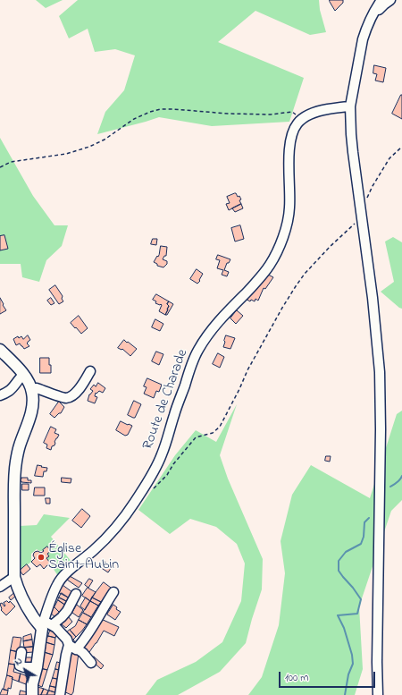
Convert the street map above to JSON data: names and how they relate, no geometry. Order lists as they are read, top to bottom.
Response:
{
  "streets": {
    "street": ["Route de Charade"]
  },
  "places": ["Église Saint-Aubin"],
  "scale_bar": "100 m",
  "north": "top left"
}
